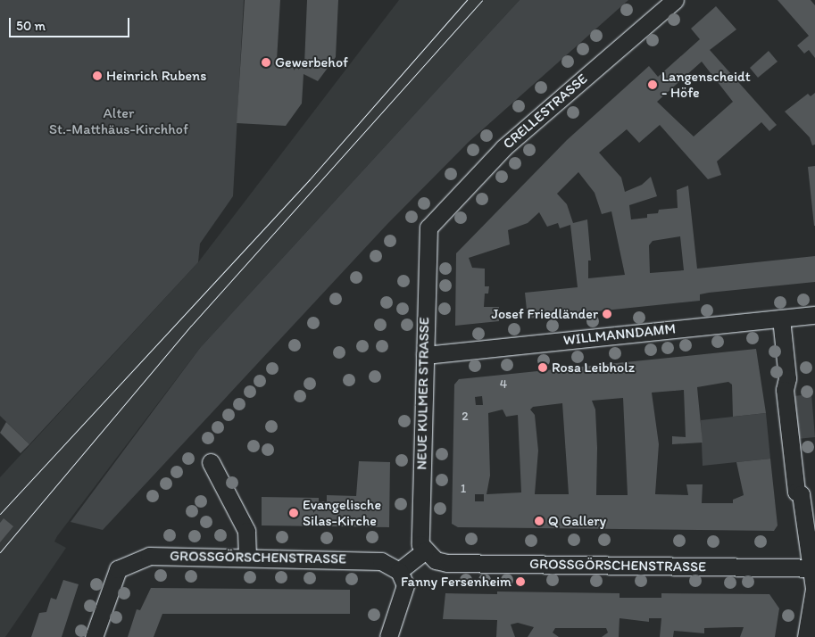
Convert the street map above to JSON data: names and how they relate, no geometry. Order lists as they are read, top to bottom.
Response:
{
  "streets": {
    "street": [
      "CRELLESTRASSE",
      "WILLMANNDAMM",
      "NEUE KULMER STRASSE",
      "GROSSGÖRSCHENSTRASSE"
    ]
  },
  "crossings": [
    ["CRELLESTRASSE", "NEUE KULMER STRASSE"],
    ["WILLMANNDAMM", "NEUE KULMER STRASSE"],
    ["NEUE KULMER STRASSE", "GROSSGÖRSCHENSTRASSE"]
  ],
  "parks": ["Alter St.-Matthäus-Kirchhof"],
  "places": [
    "Gewerbehof",
    "Heinrich Rubens",
    "Langenscheidt - Höfe",
    "Josef Friedländer",
    "Rosa Leibholz",
    "Evangelische Silas-Kirche",
    "Q Gallery",
    "Fanny Fersenheim"
  ],
  "house_numbers": ["4", "2", "1"],
  "scale_bar": "50 m"
}
